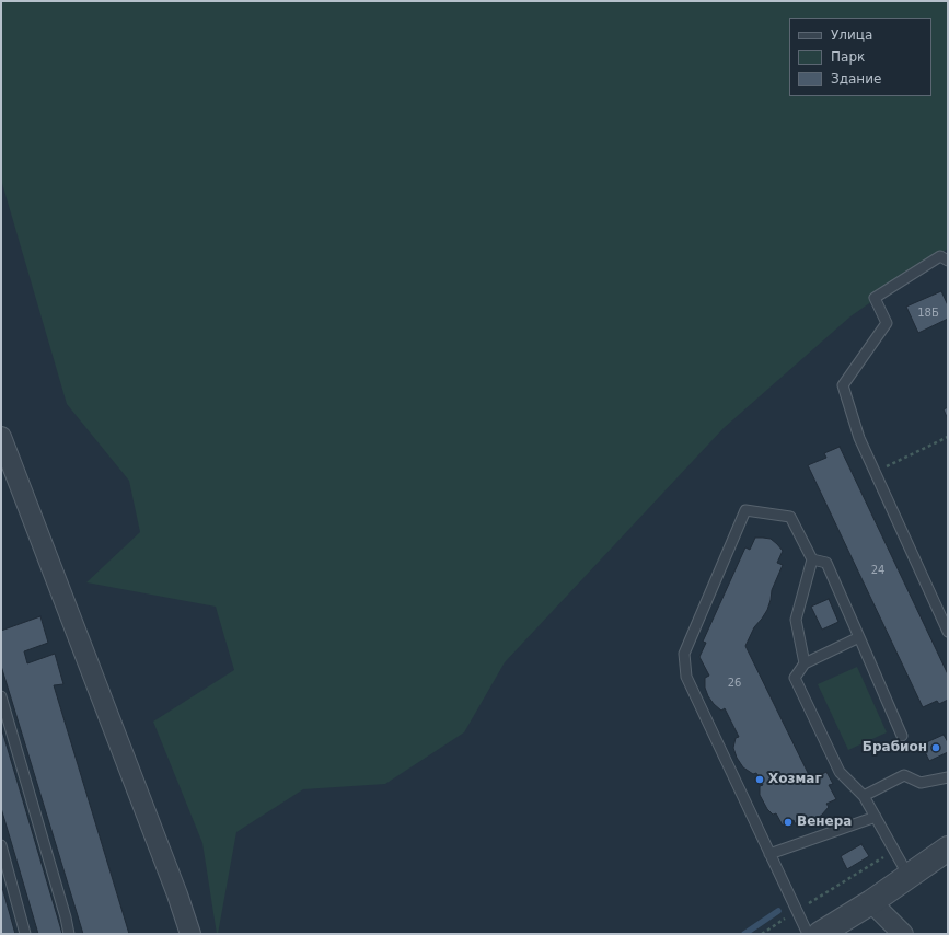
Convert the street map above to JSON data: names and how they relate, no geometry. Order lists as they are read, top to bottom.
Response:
{
  "places": ["Брабион", "Хозмаг", "Венера"],
  "house_numbers": ["18Б", "24", "26"],
  "legend": ["Улица", "Парк", "Здание"]
}
